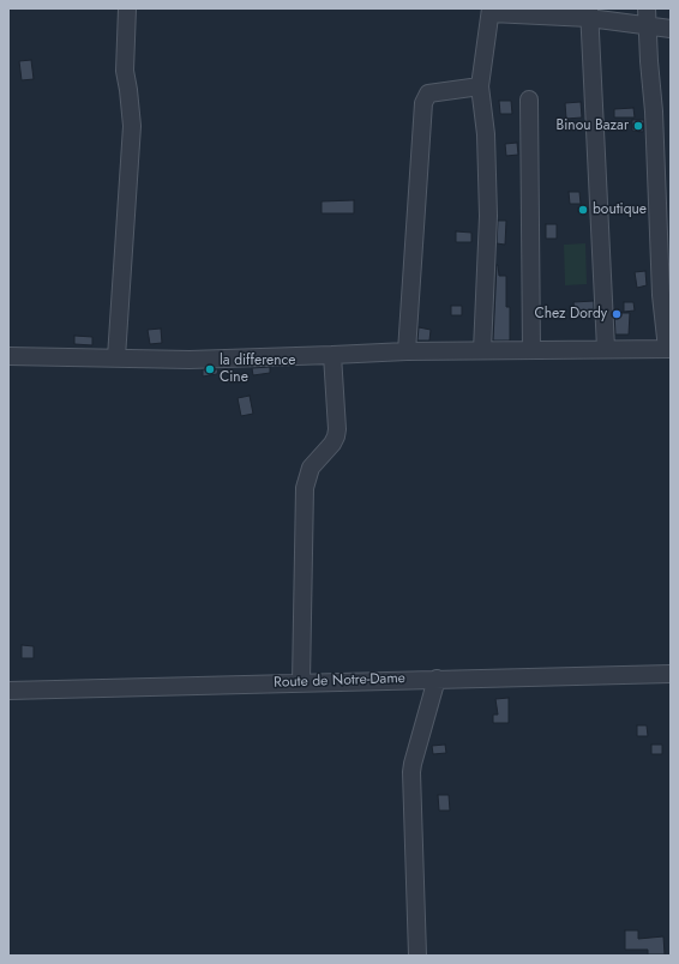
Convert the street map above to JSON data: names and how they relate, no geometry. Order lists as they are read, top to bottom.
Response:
{
  "streets": {
    "street": ["Route de Notre-Dame"]
  },
  "places": [
    "Binou Bazar",
    "boutique",
    "Chez Dordy",
    "la difference Cine"
  ]
}
